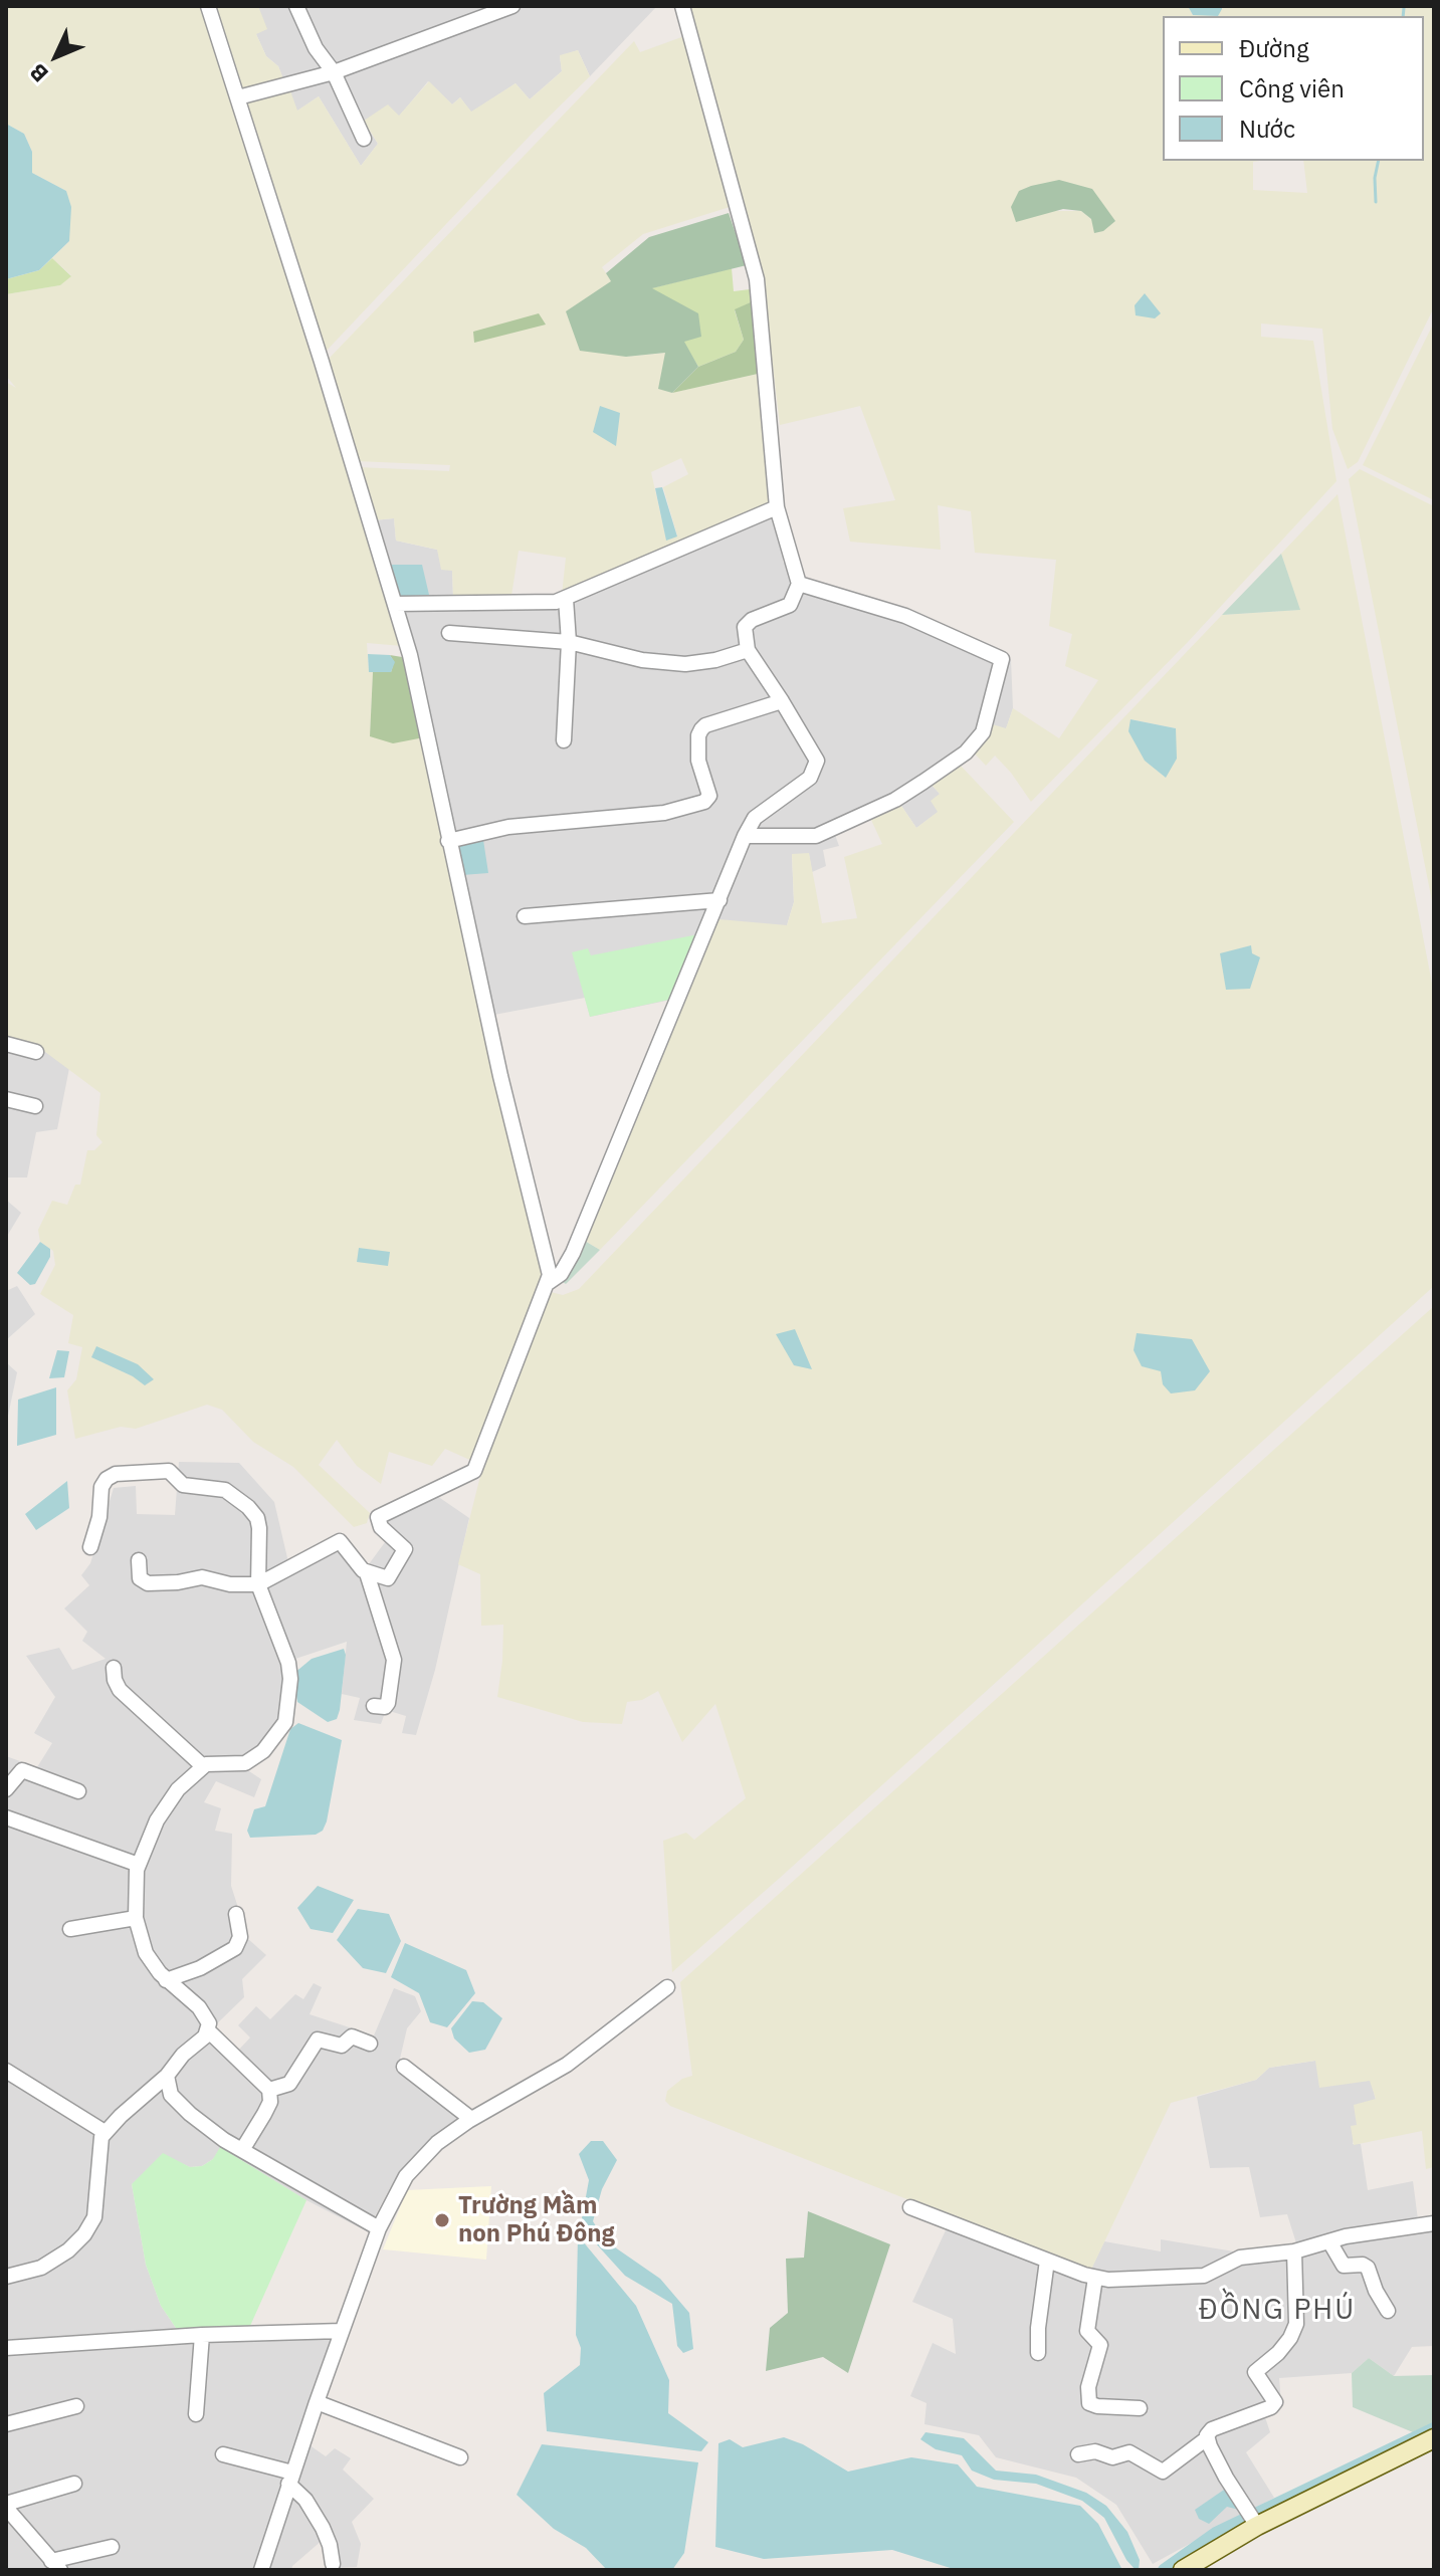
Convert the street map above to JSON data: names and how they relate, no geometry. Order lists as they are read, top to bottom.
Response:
{
  "districts": ["ĐỒNG PHÚ"],
  "places": ["Trường Mầm non Phú Đông"],
  "legend": ["Đường", "Công viên", "Nước"],
  "north": "bottom left"
}
